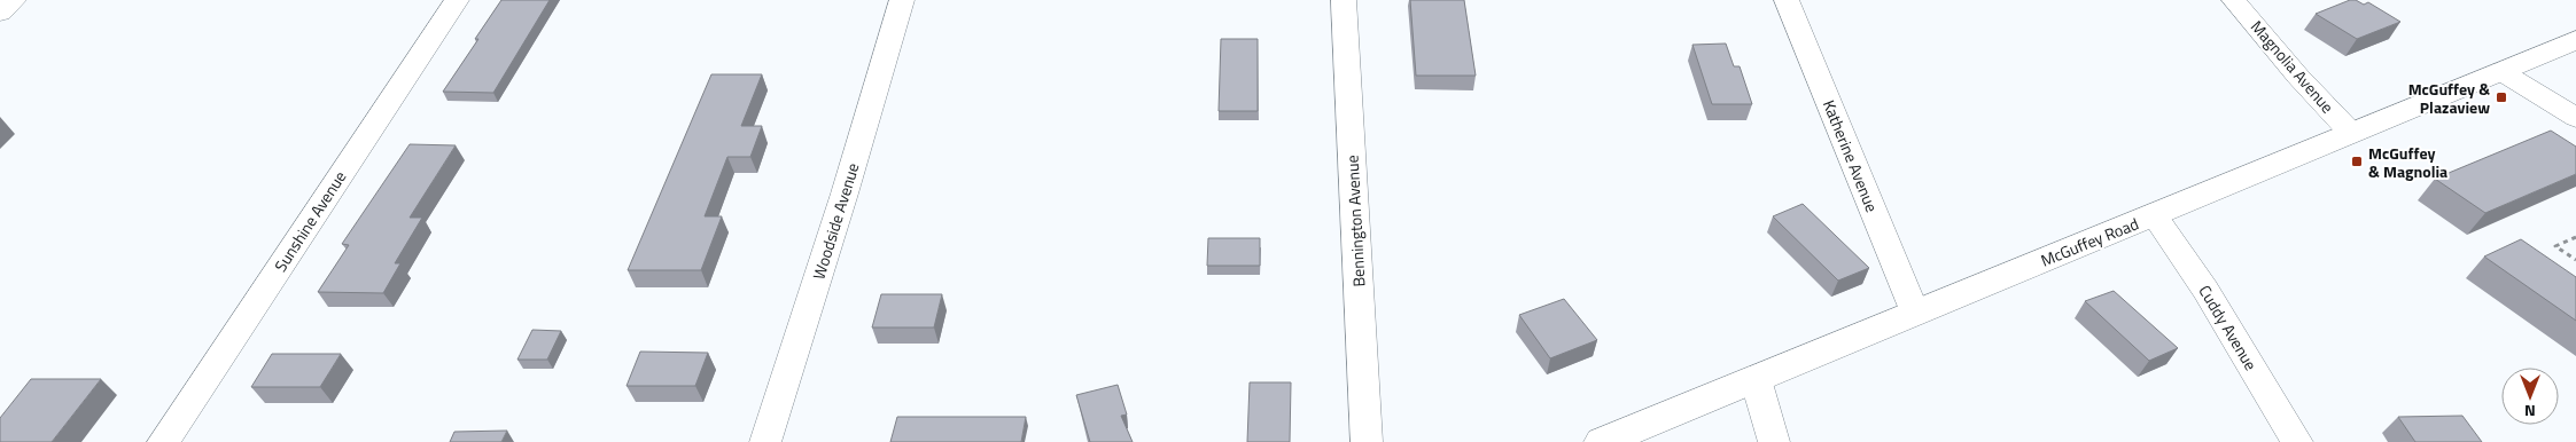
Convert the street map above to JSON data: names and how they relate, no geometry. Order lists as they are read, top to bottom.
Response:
{
  "streets": {
    "street": [
      "Magnolia Avenue",
      "Katherine Avenue",
      "Sunshine Avenue",
      "Woodside Avenue",
      "Bennington Avenue",
      "McGuffey Road",
      "Cuddy Avenue"
    ]
  },
  "crossings": [
    ["Magnolia Avenue", "McGuffey Road"],
    ["Katherine Avenue", "McGuffey Road"],
    ["McGuffey Road", "Cuddy Avenue"]
  ],
  "places": {
    "transit": ["McGuffey & Plazaview", "McGuffey & Magnolia"]
  },
  "north": "bottom"
}
